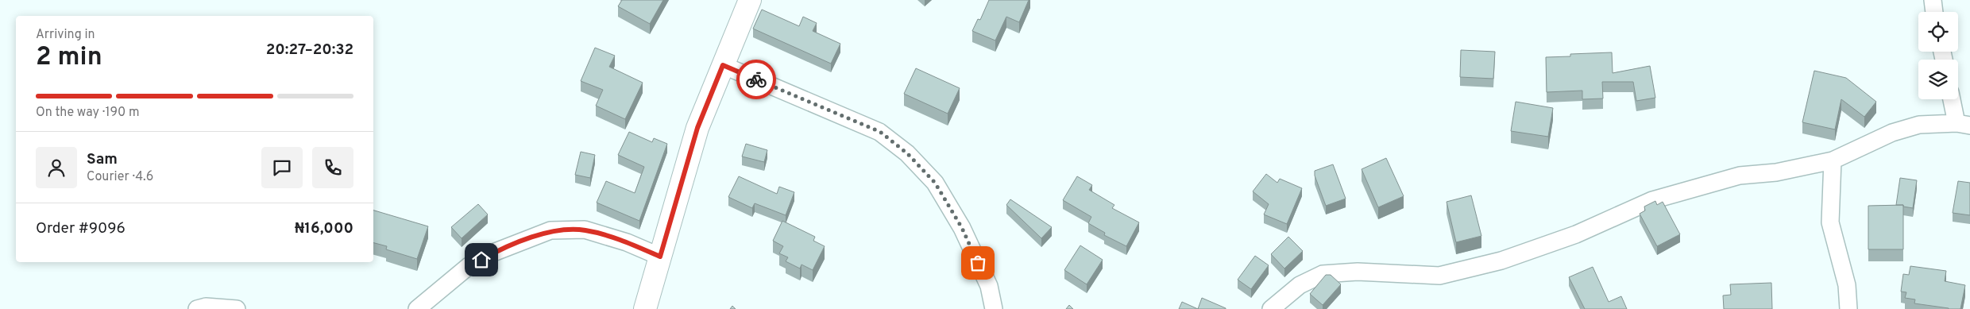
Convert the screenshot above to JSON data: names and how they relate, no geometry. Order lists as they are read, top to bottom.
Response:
{
  "page": {
    "heading": ["2 min", "Arriving in", "20:27–20:32"],
    "panel": [
      "Sam",
      "Courier · 4.6",
      "Order #9096",
      "₦16,000"
    ],
    "bar": "On the way · 190 m"
  }
}
